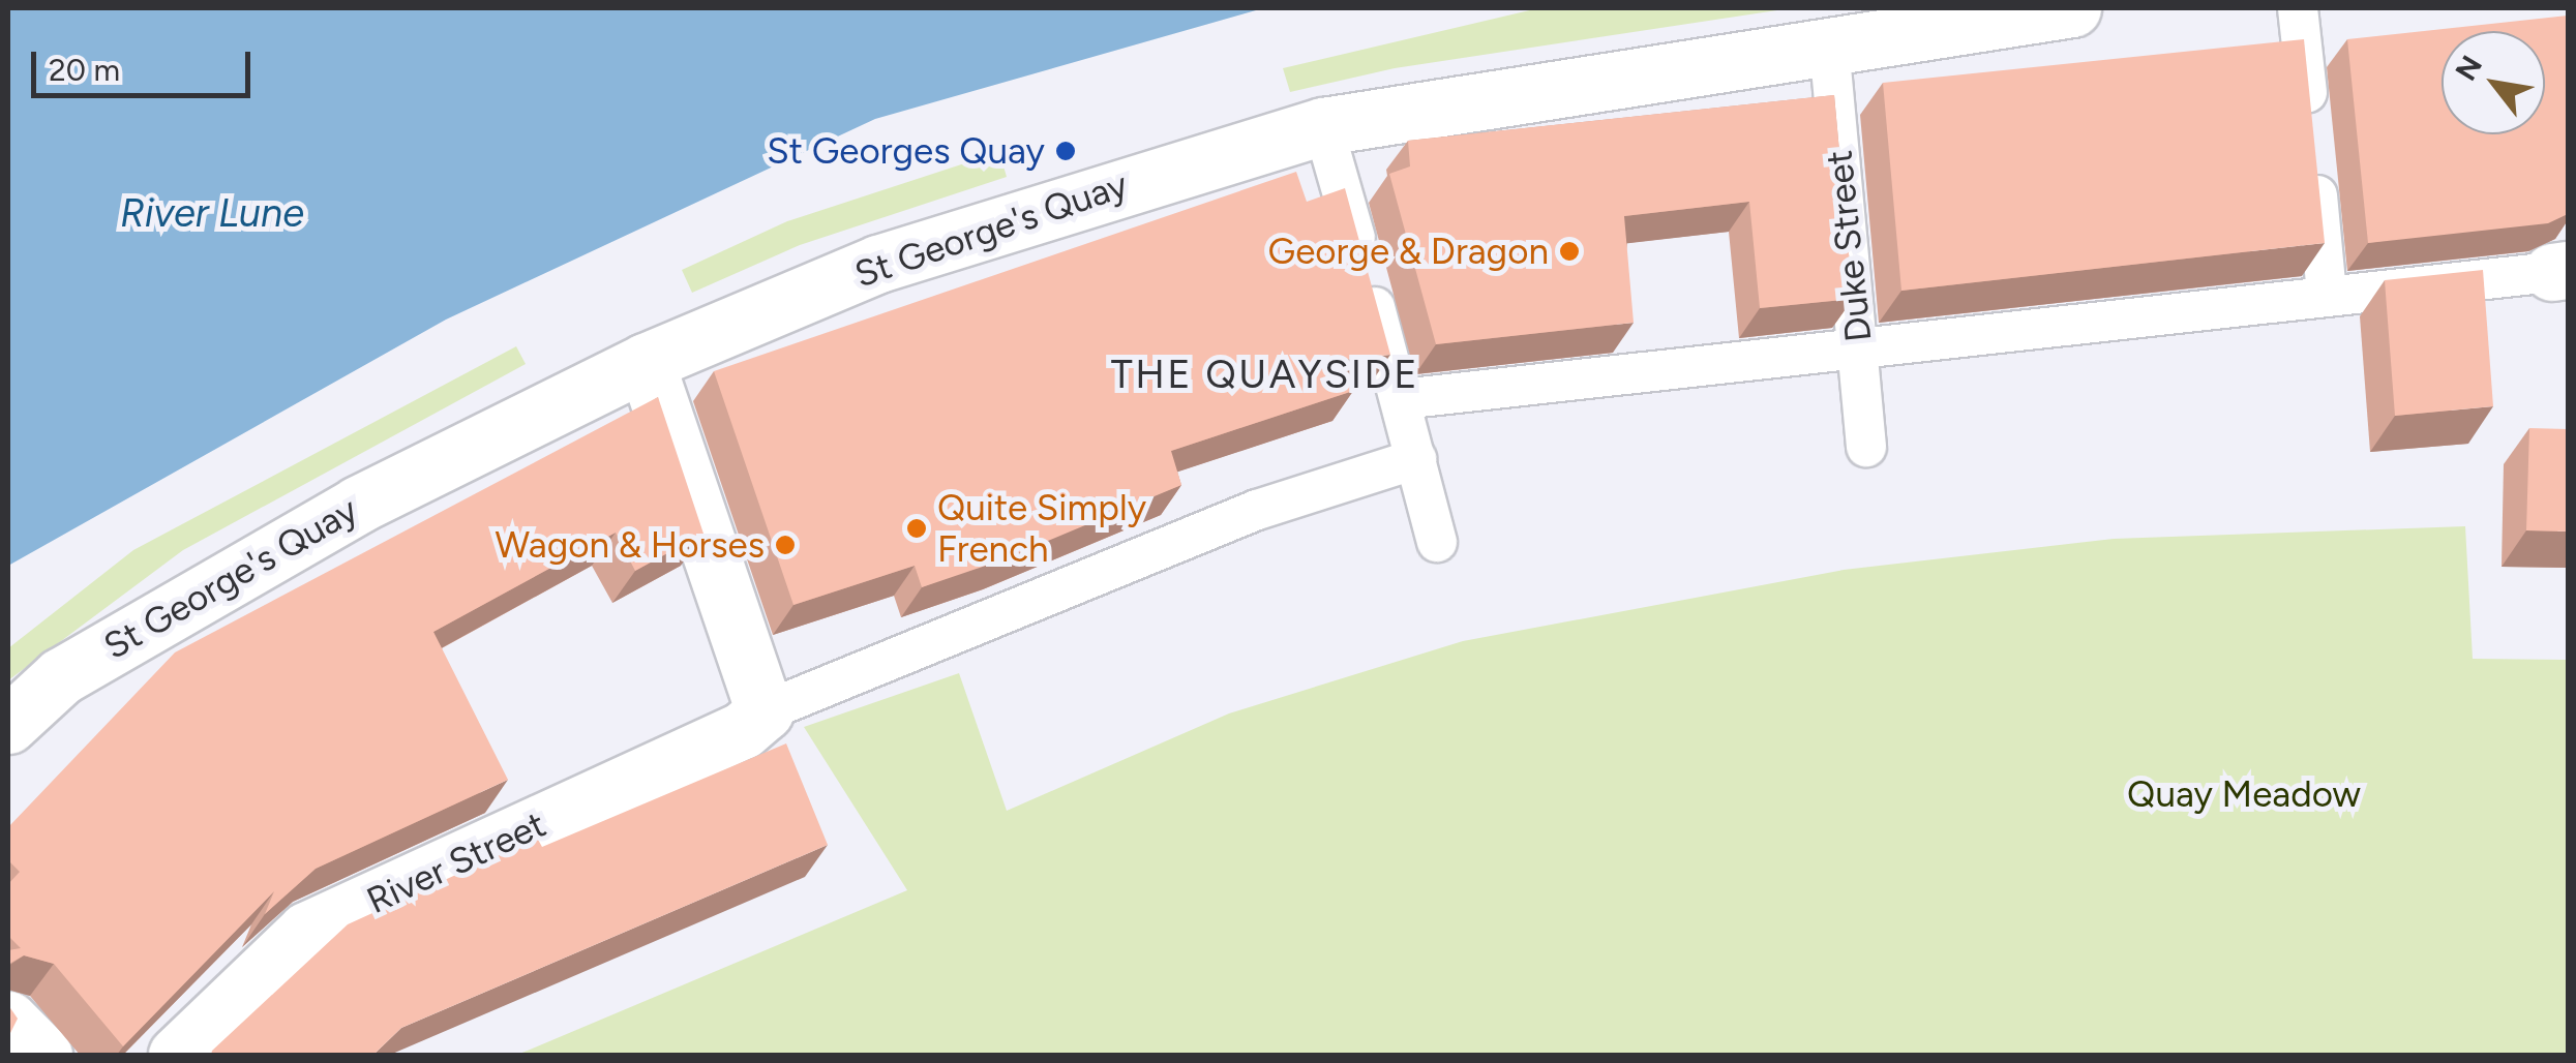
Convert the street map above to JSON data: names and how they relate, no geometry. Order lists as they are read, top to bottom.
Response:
{
  "streets": {
    "street": ["St George's Quay", "River Street"],
    "lane": ["Duke Street"]
  },
  "crossings": [
    ["St George's Quay", "Duke Street"]
  ],
  "districts": ["THE QUAYSIDE"],
  "water": ["River Lune"],
  "parks": ["Quay Meadow"],
  "places": [
    "St Georges Quay",
    "George & Dragon",
    "Quite Simply French",
    "Wagon & Horses"
  ],
  "scale_bar": "20 m",
  "north": "top left"
}
